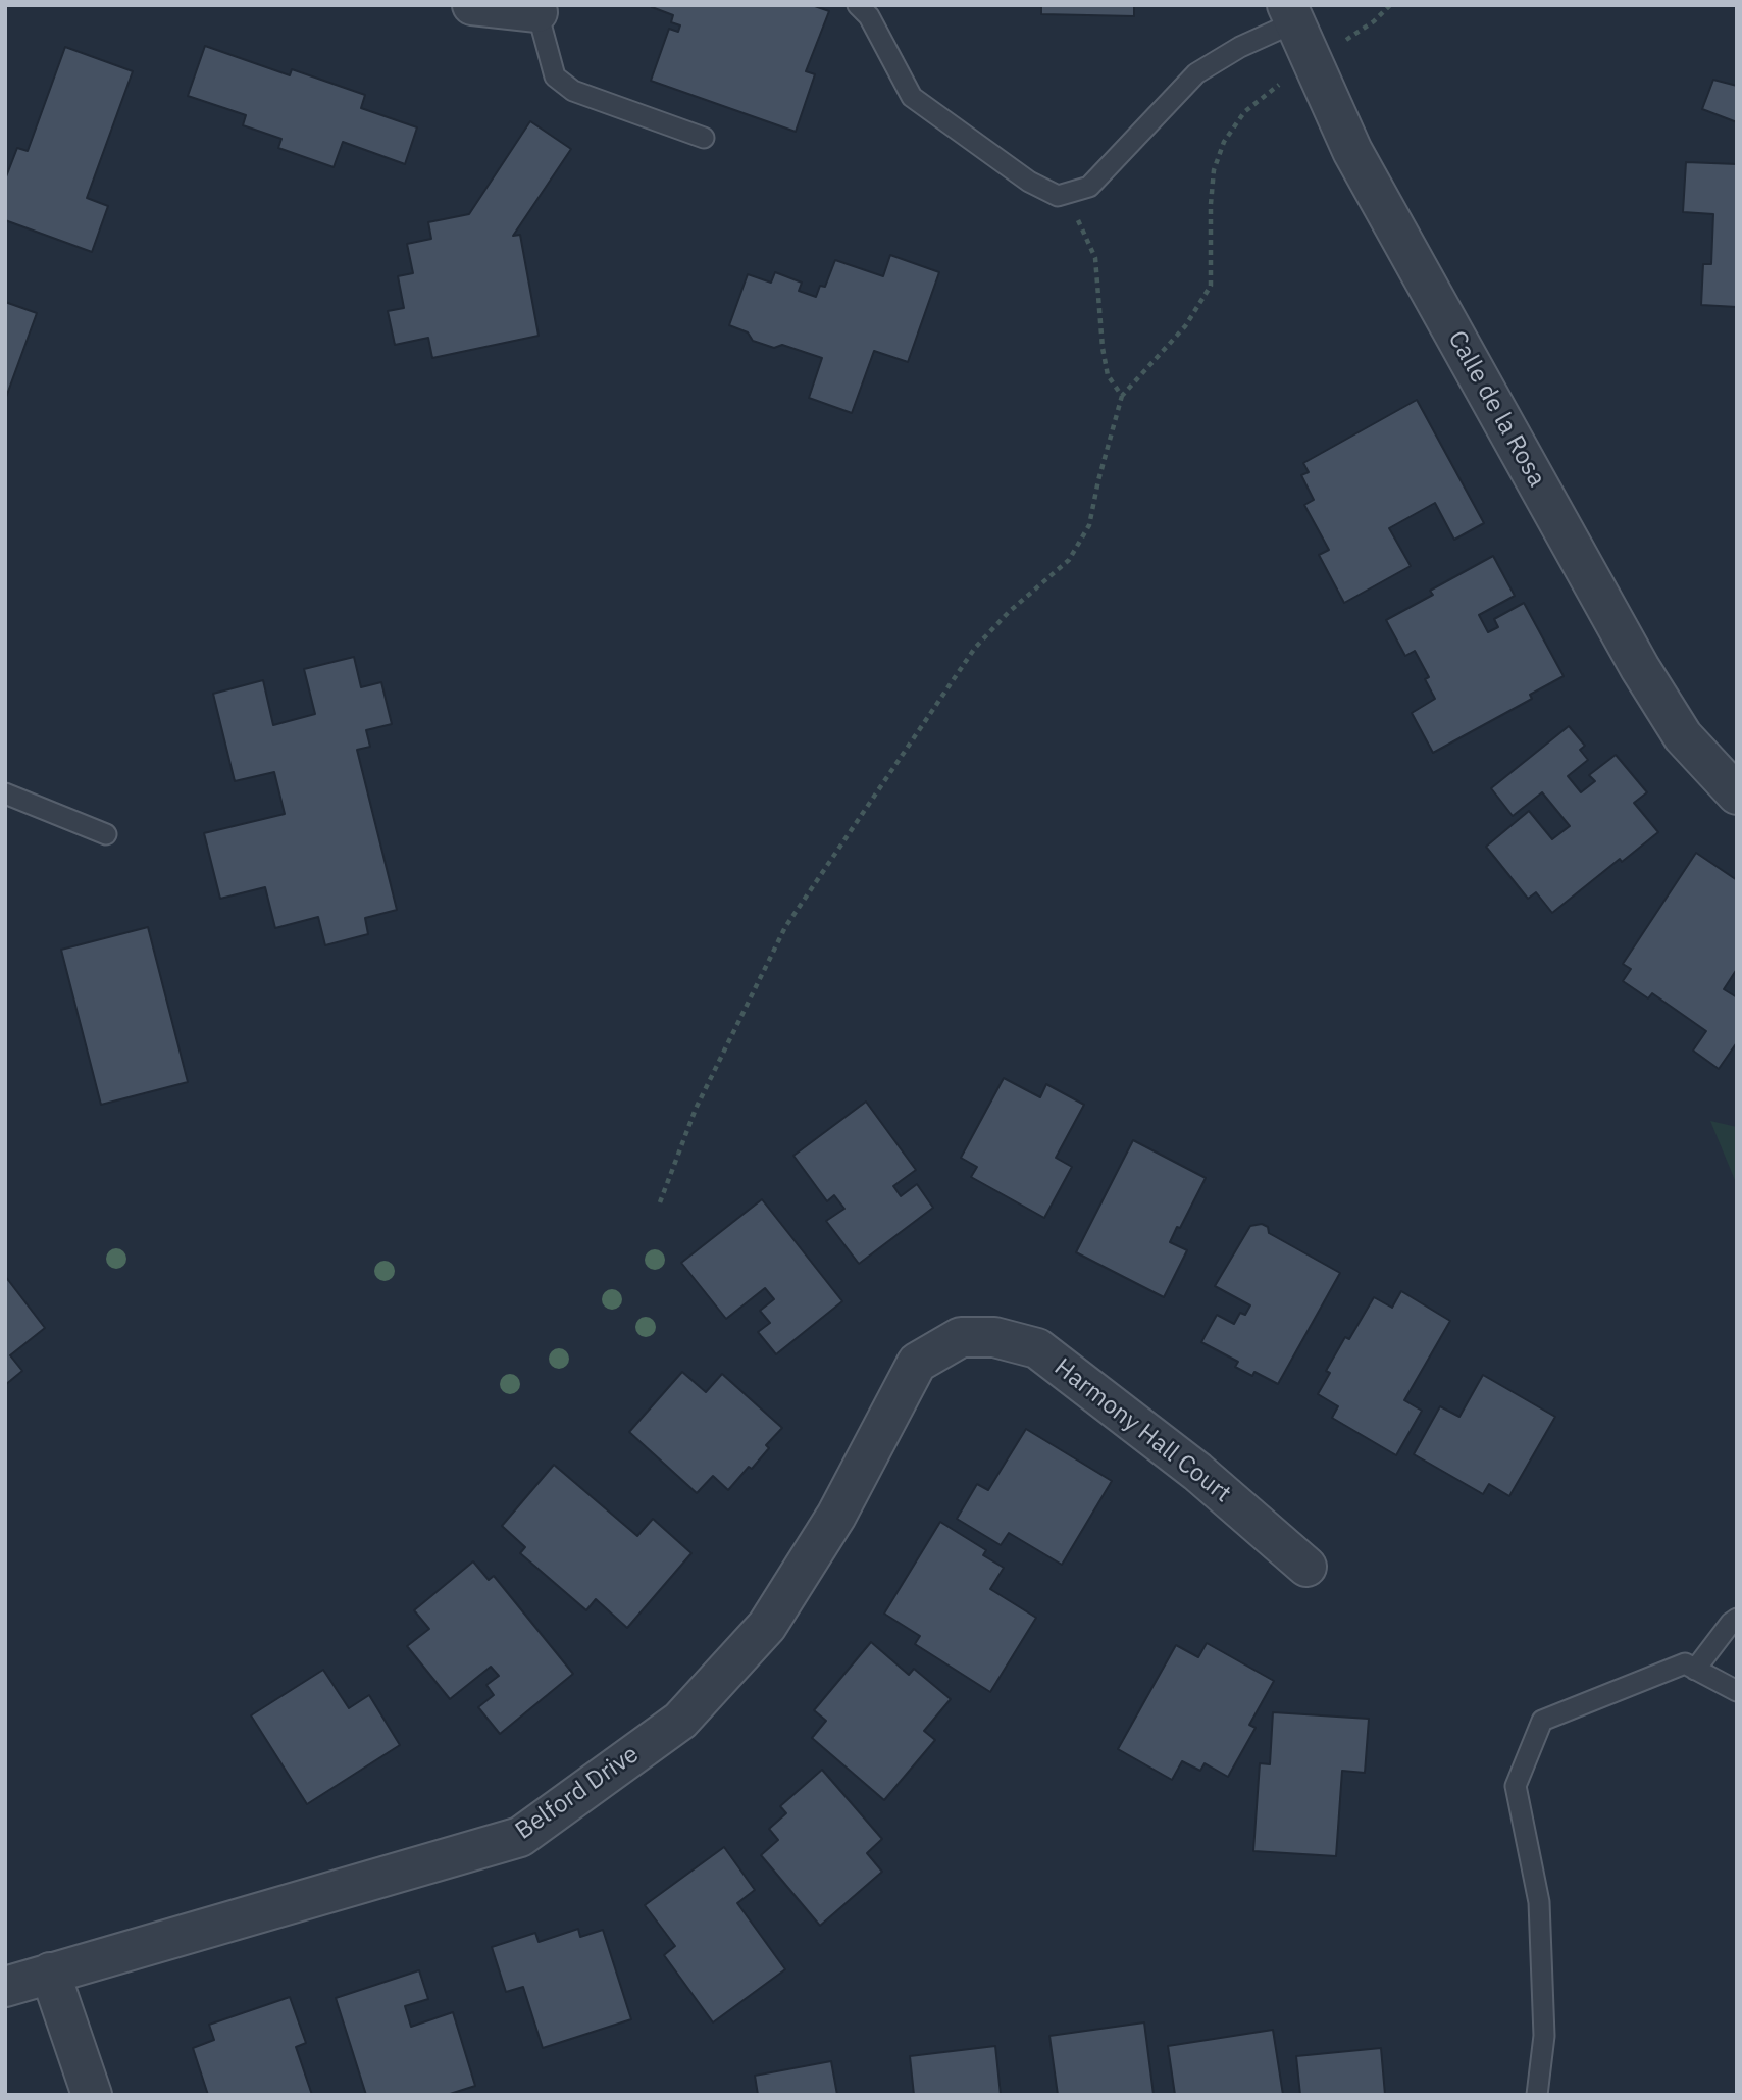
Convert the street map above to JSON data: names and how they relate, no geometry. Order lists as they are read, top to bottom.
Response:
{
  "streets": {
    "street": ["Calle de la Rosa", "Harmony Hall Court", "Belford Drive"]
  },
  "crossings": [
    ["Harmony Hall Court", "Belford Drive"]
  ]
}
